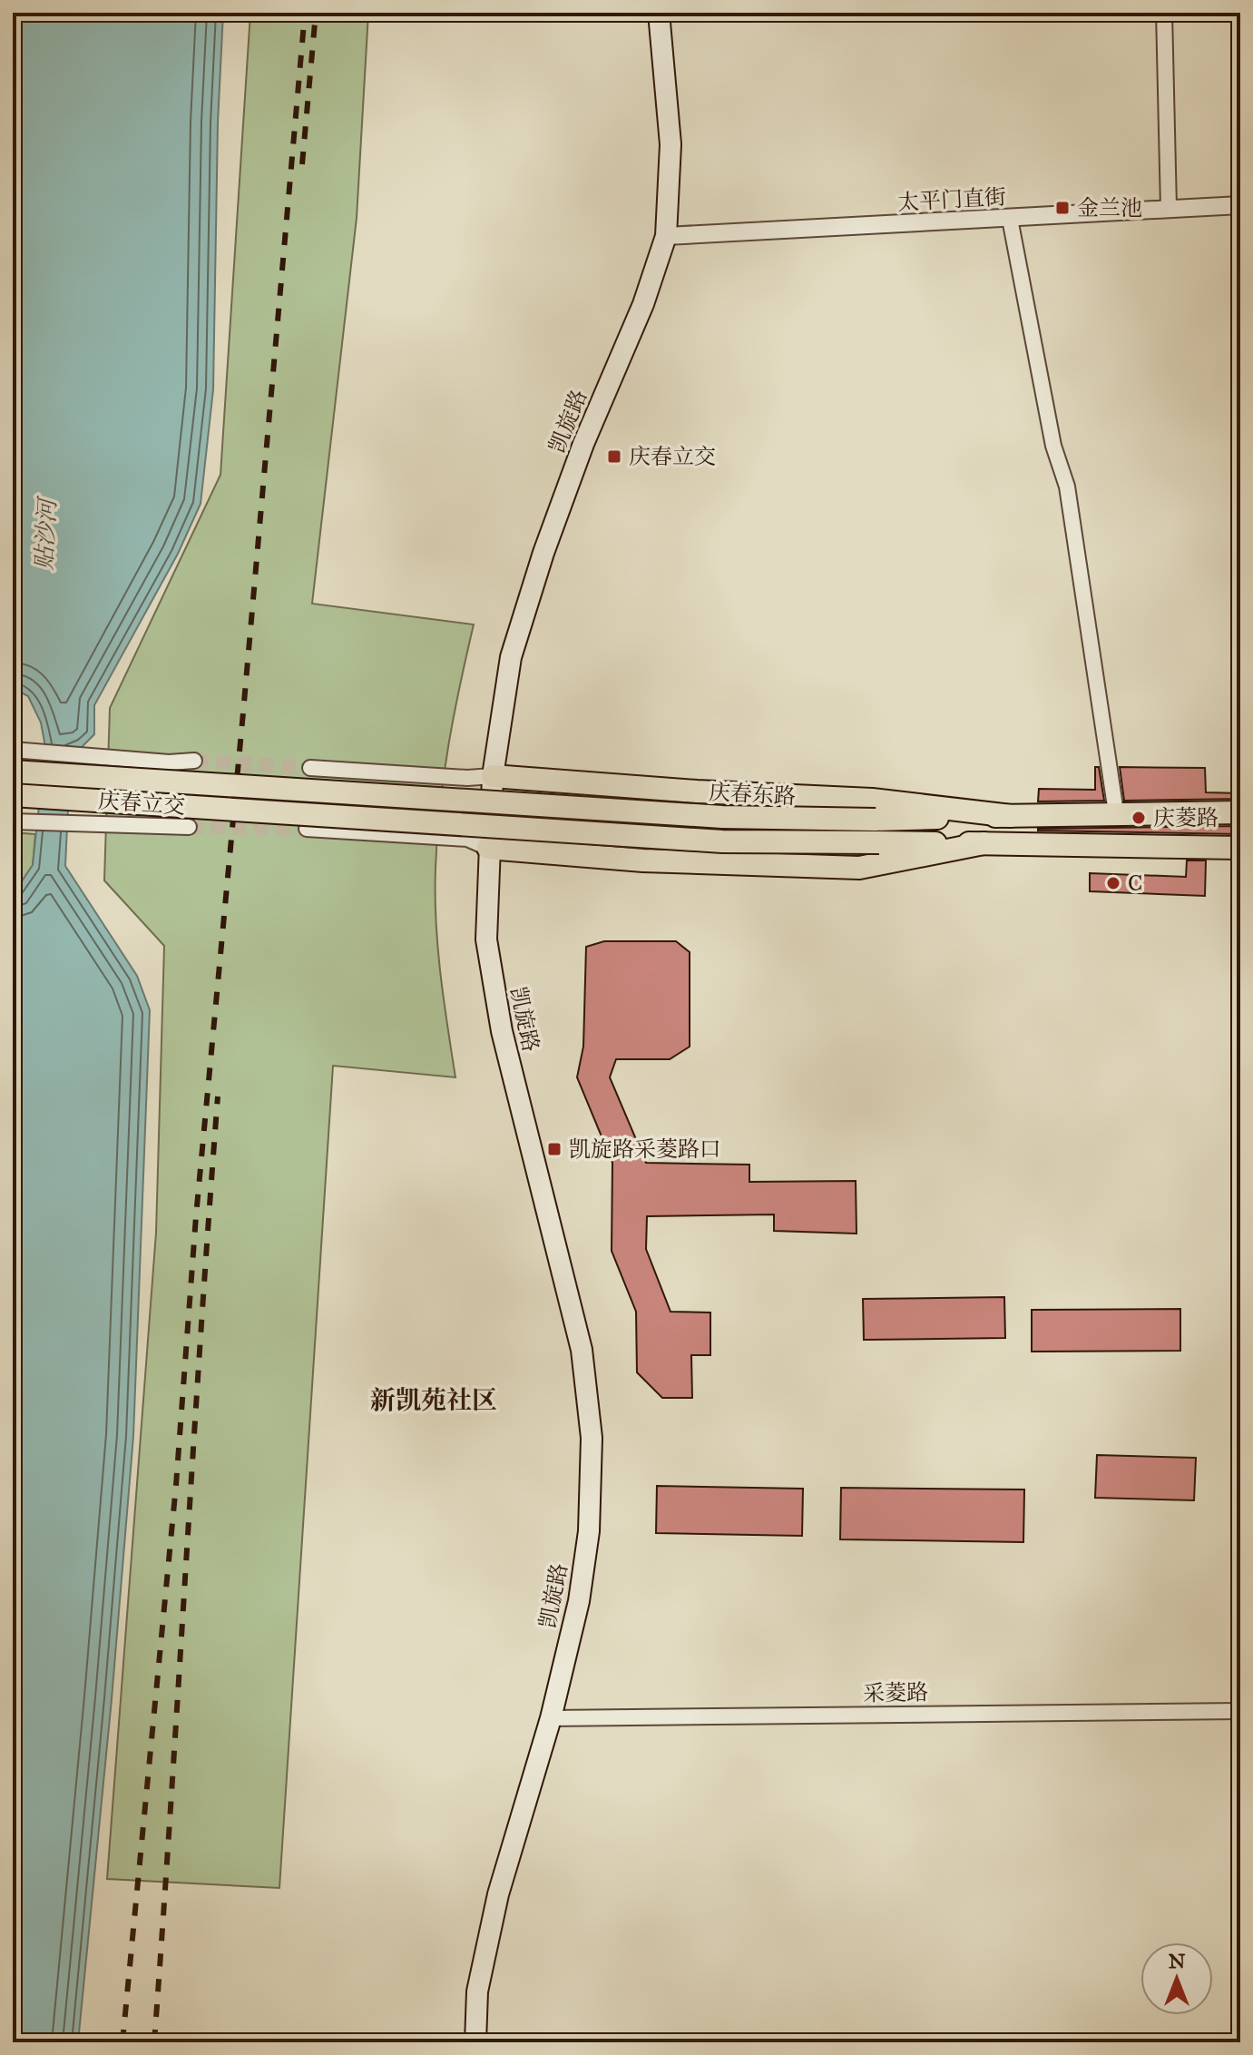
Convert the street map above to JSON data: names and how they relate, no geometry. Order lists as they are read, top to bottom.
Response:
{
  "streets": {
    "main road": ["凯旋路", "庆春东路", "庆春立交"],
    "street": ["太平门直街", "采菱路"]
  },
  "crossings": [
    ["太平门直街", "凯旋路"],
    ["凯旋路", "庆春东路"],
    ["凯旋路", "采菱路"],
    ["庆春东路", "庆春立交"]
  ],
  "districts": ["新凯苑社区"],
  "water": ["贴沙河"],
  "places": {
    "transit": ["金兰池", "庆春立交", "凯旋路采菱路口"],
    "other": ["庆菱路", "C"]
  },
  "north": "top"
}
